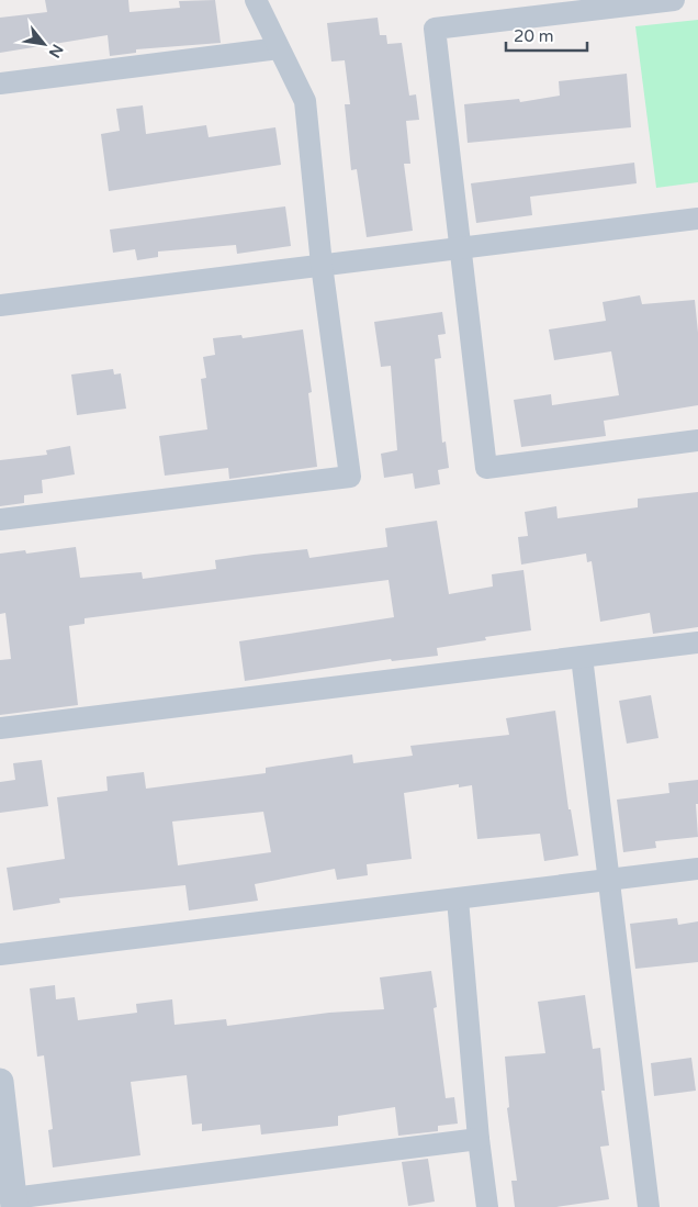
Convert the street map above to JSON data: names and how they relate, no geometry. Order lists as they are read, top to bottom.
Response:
{
  "scale_bar": "20 m",
  "north": "bottom right"
}
